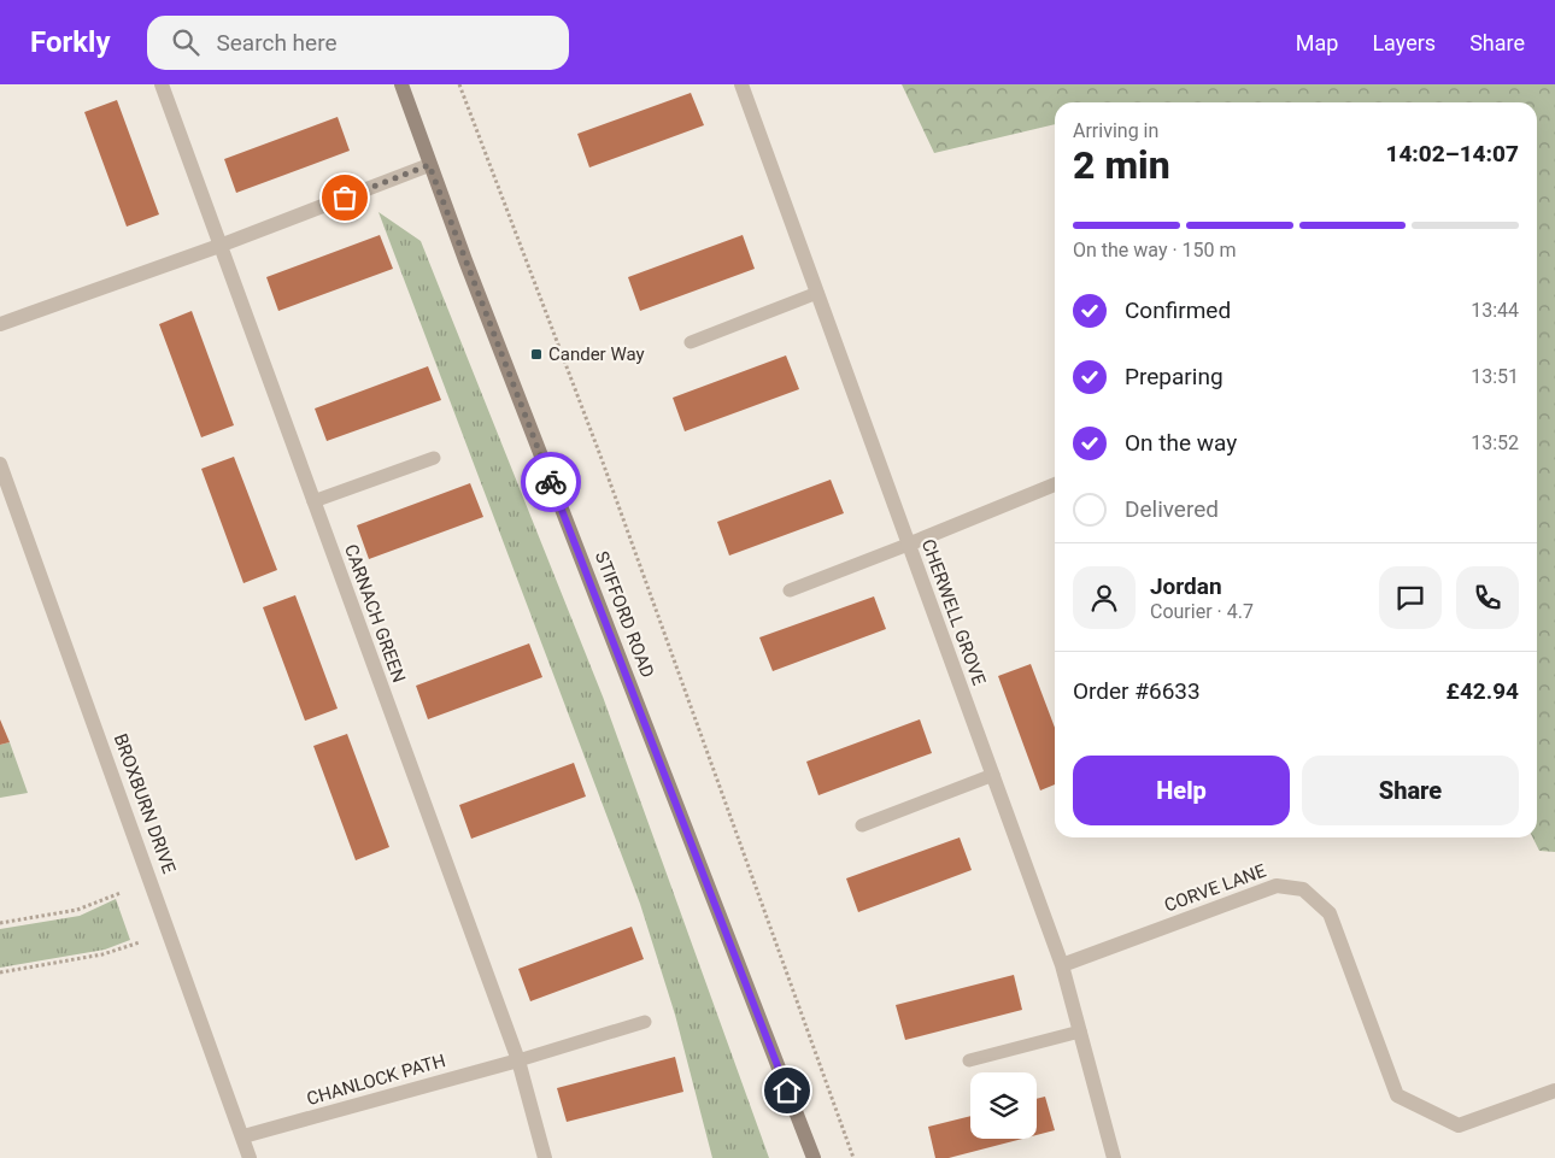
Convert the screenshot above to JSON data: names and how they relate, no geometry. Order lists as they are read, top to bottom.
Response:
{
  "streets": {
    "main road": ["STIFFORD ROAD"],
    "street": [
      "CHERWELL GROVE",
      "CARNACH GREEN",
      "BROXBURN DRIVE",
      "CORVE LANE",
      "CHANLOCK PATH"
    ]
  },
  "crossings": [
    ["CHERWELL GROVE", "CORVE LANE"],
    ["CARNACH GREEN", "CHANLOCK PATH"],
    ["BROXBURN DRIVE", "CHANLOCK PATH"]
  ],
  "places": {
    "transit": ["Cander Way"]
  },
  "page": {
    "header": "Forkly",
    "search": "Search here",
    "nav": ["Map", "Layers", "Share"],
    "heading": ["2 min", "Arriving in", "14:02–14:07"],
    "panel": [
      "Jordan",
      "Courier · 4.7",
      "Order #6633",
      "£42.94"
    ],
    "bar": "On the way · 150 m",
    "list": [
      ["Confirmed", "13:44"],
      ["Preparing", "13:51"],
      ["On the way", "13:52"],
      "Delivered"
    ],
    "buttons": ["Help", "Share"]
  }
}
